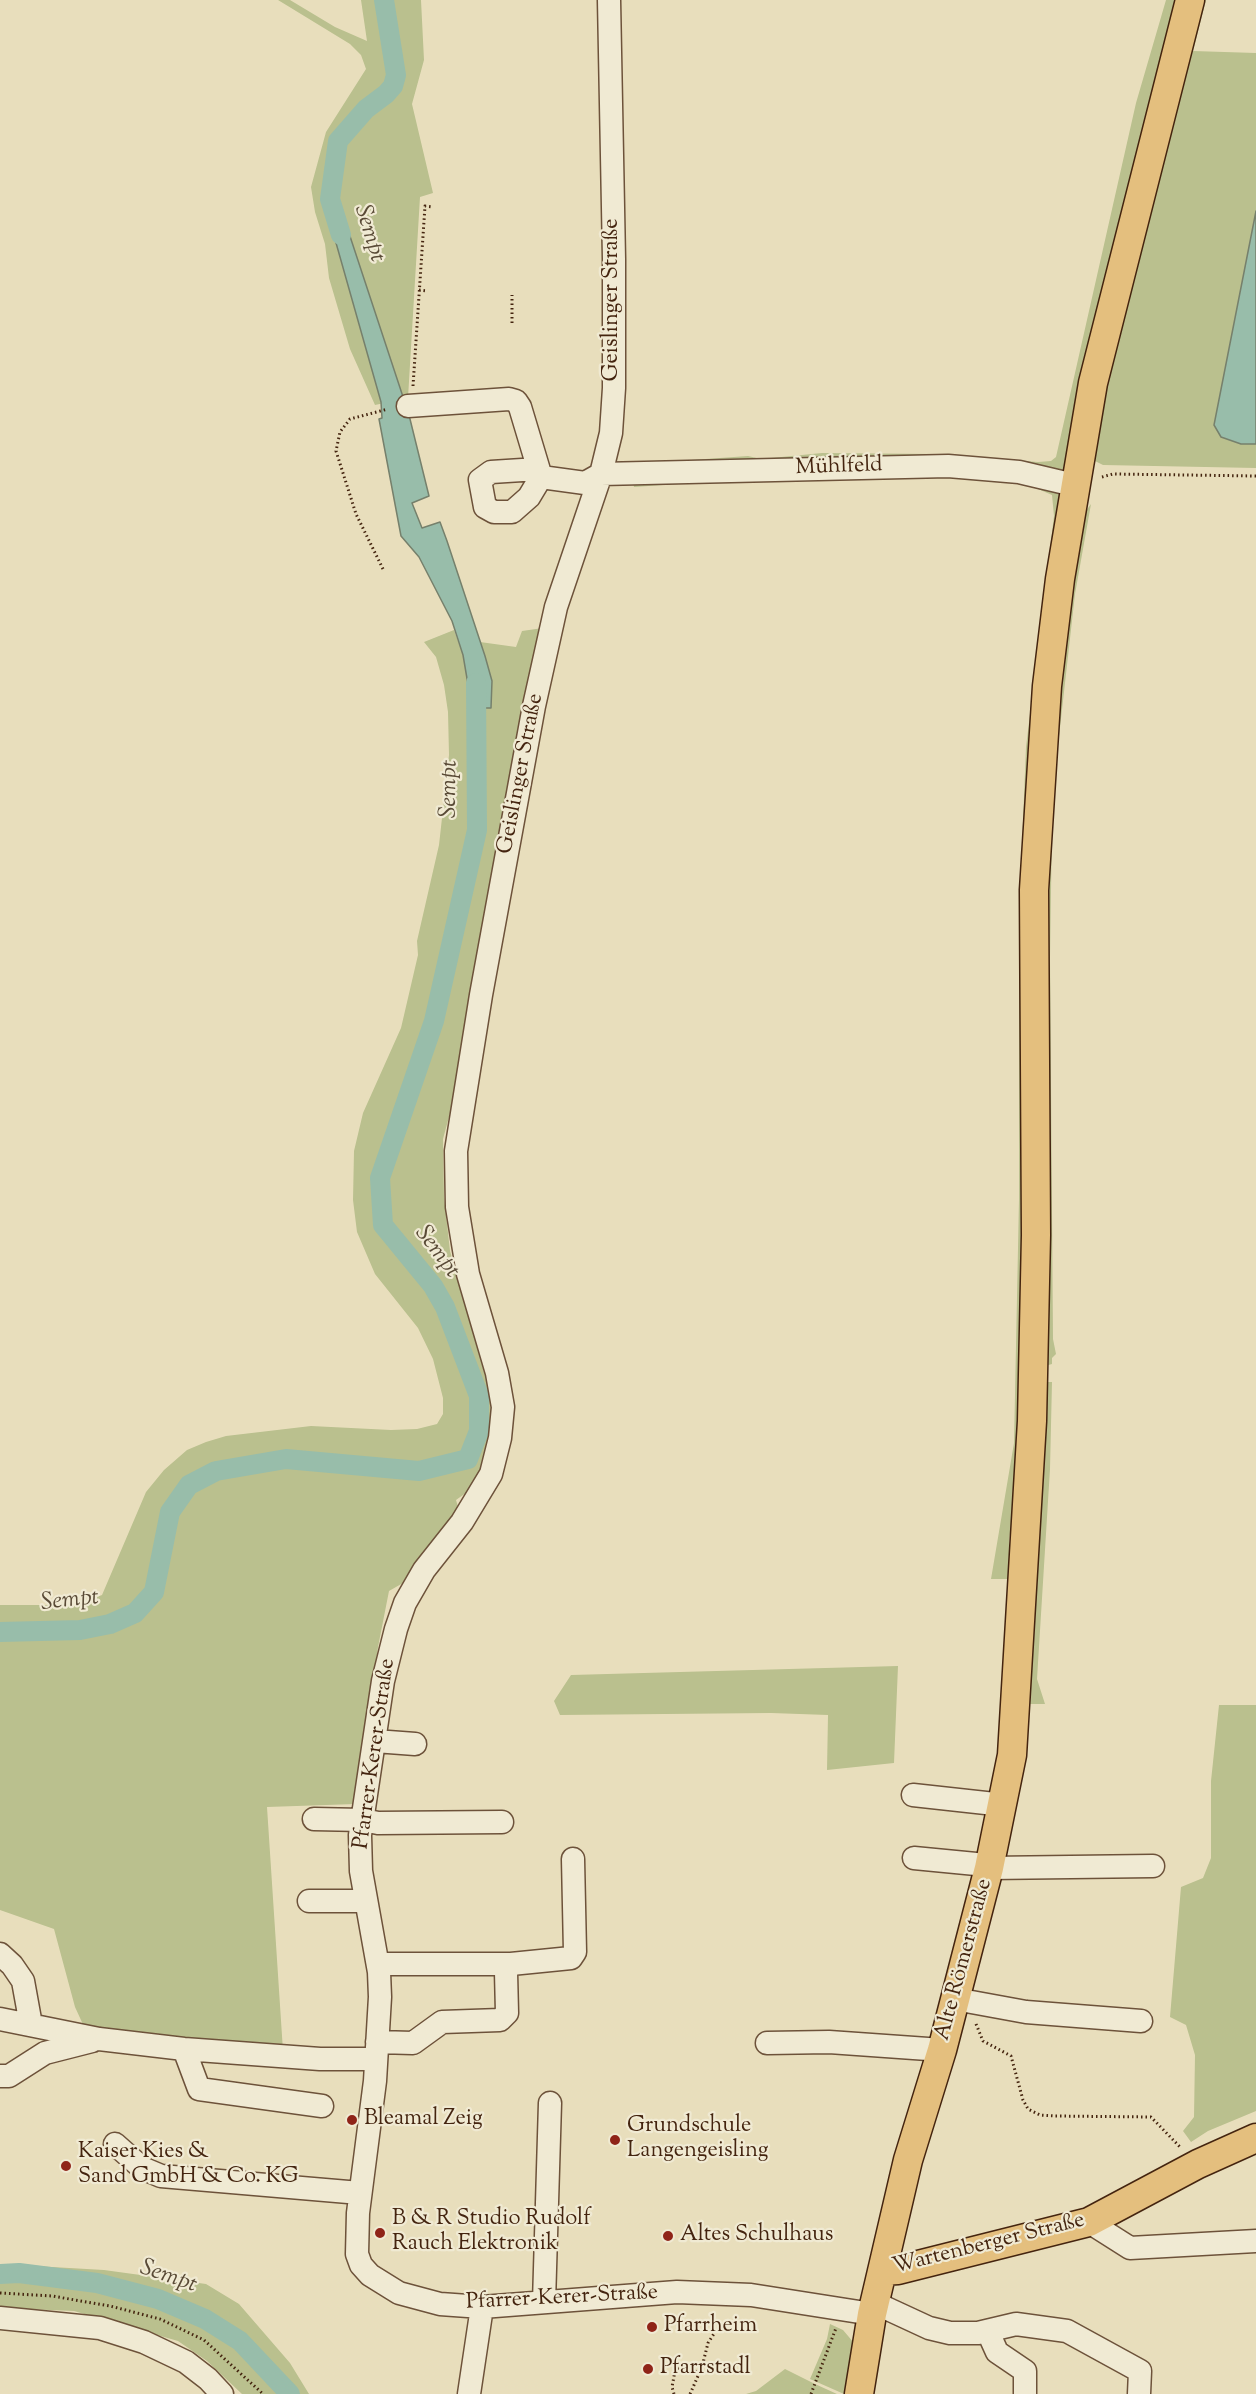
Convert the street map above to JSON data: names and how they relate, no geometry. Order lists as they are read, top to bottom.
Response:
{
  "streets": {
    "main road": ["Alte Römerstraße", "Wartenberger Straße"],
    "street": ["Geislinger Straße", "Mühlfeld", "Pfarrer-Kerer-Straße"]
  },
  "crossings": [
    ["Geislinger Straße", "Mühlfeld"],
    ["Geislinger Straße", "Pfarrer-Kerer-Straße"],
    ["Mühlfeld", "Alte Römerstraße"],
    ["Pfarrer-Kerer-Straße", "Alte Römerstraße"],
    ["Alte Römerstraße", "Wartenberger Straße"]
  ],
  "water": ["Sempt"],
  "places": [
    "Bleamal Zeig",
    "Grundschule Langengeisling",
    "Kaiser Kies & Sand GmbH & Co. KG",
    "B & R Studio Rudolf Rauch Elektronik",
    "Altes Schulhaus",
    "Pfarrheim",
    "Pfarrstadl"
  ]
}
